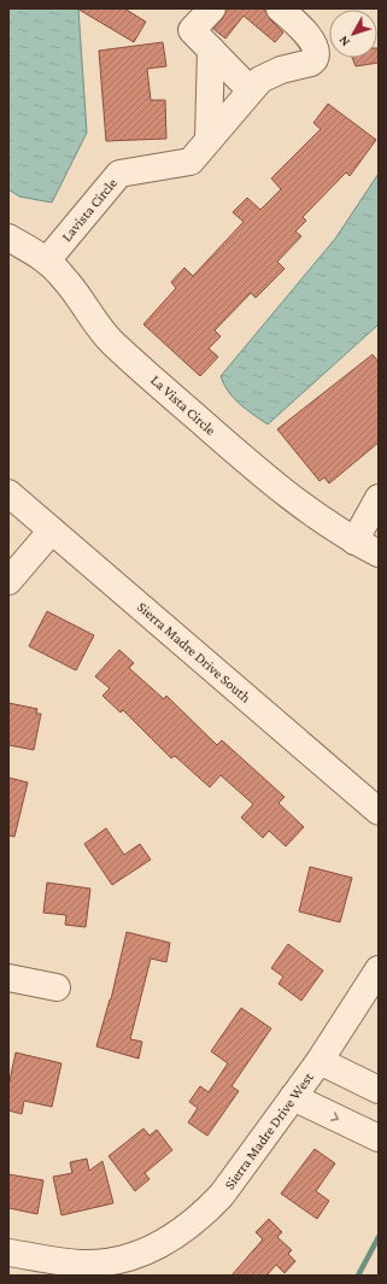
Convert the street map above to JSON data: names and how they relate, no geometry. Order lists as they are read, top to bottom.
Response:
{
  "streets": {
    "street": [
      "Lavista Circle",
      "La Vista Circle",
      "Sierra Madre Drive South",
      "Sierra Madre Drive West"
    ]
  },
  "crossings": [
    ["Lavista Circle", "La Vista Circle"]
  ],
  "north": "bottom left"
}
